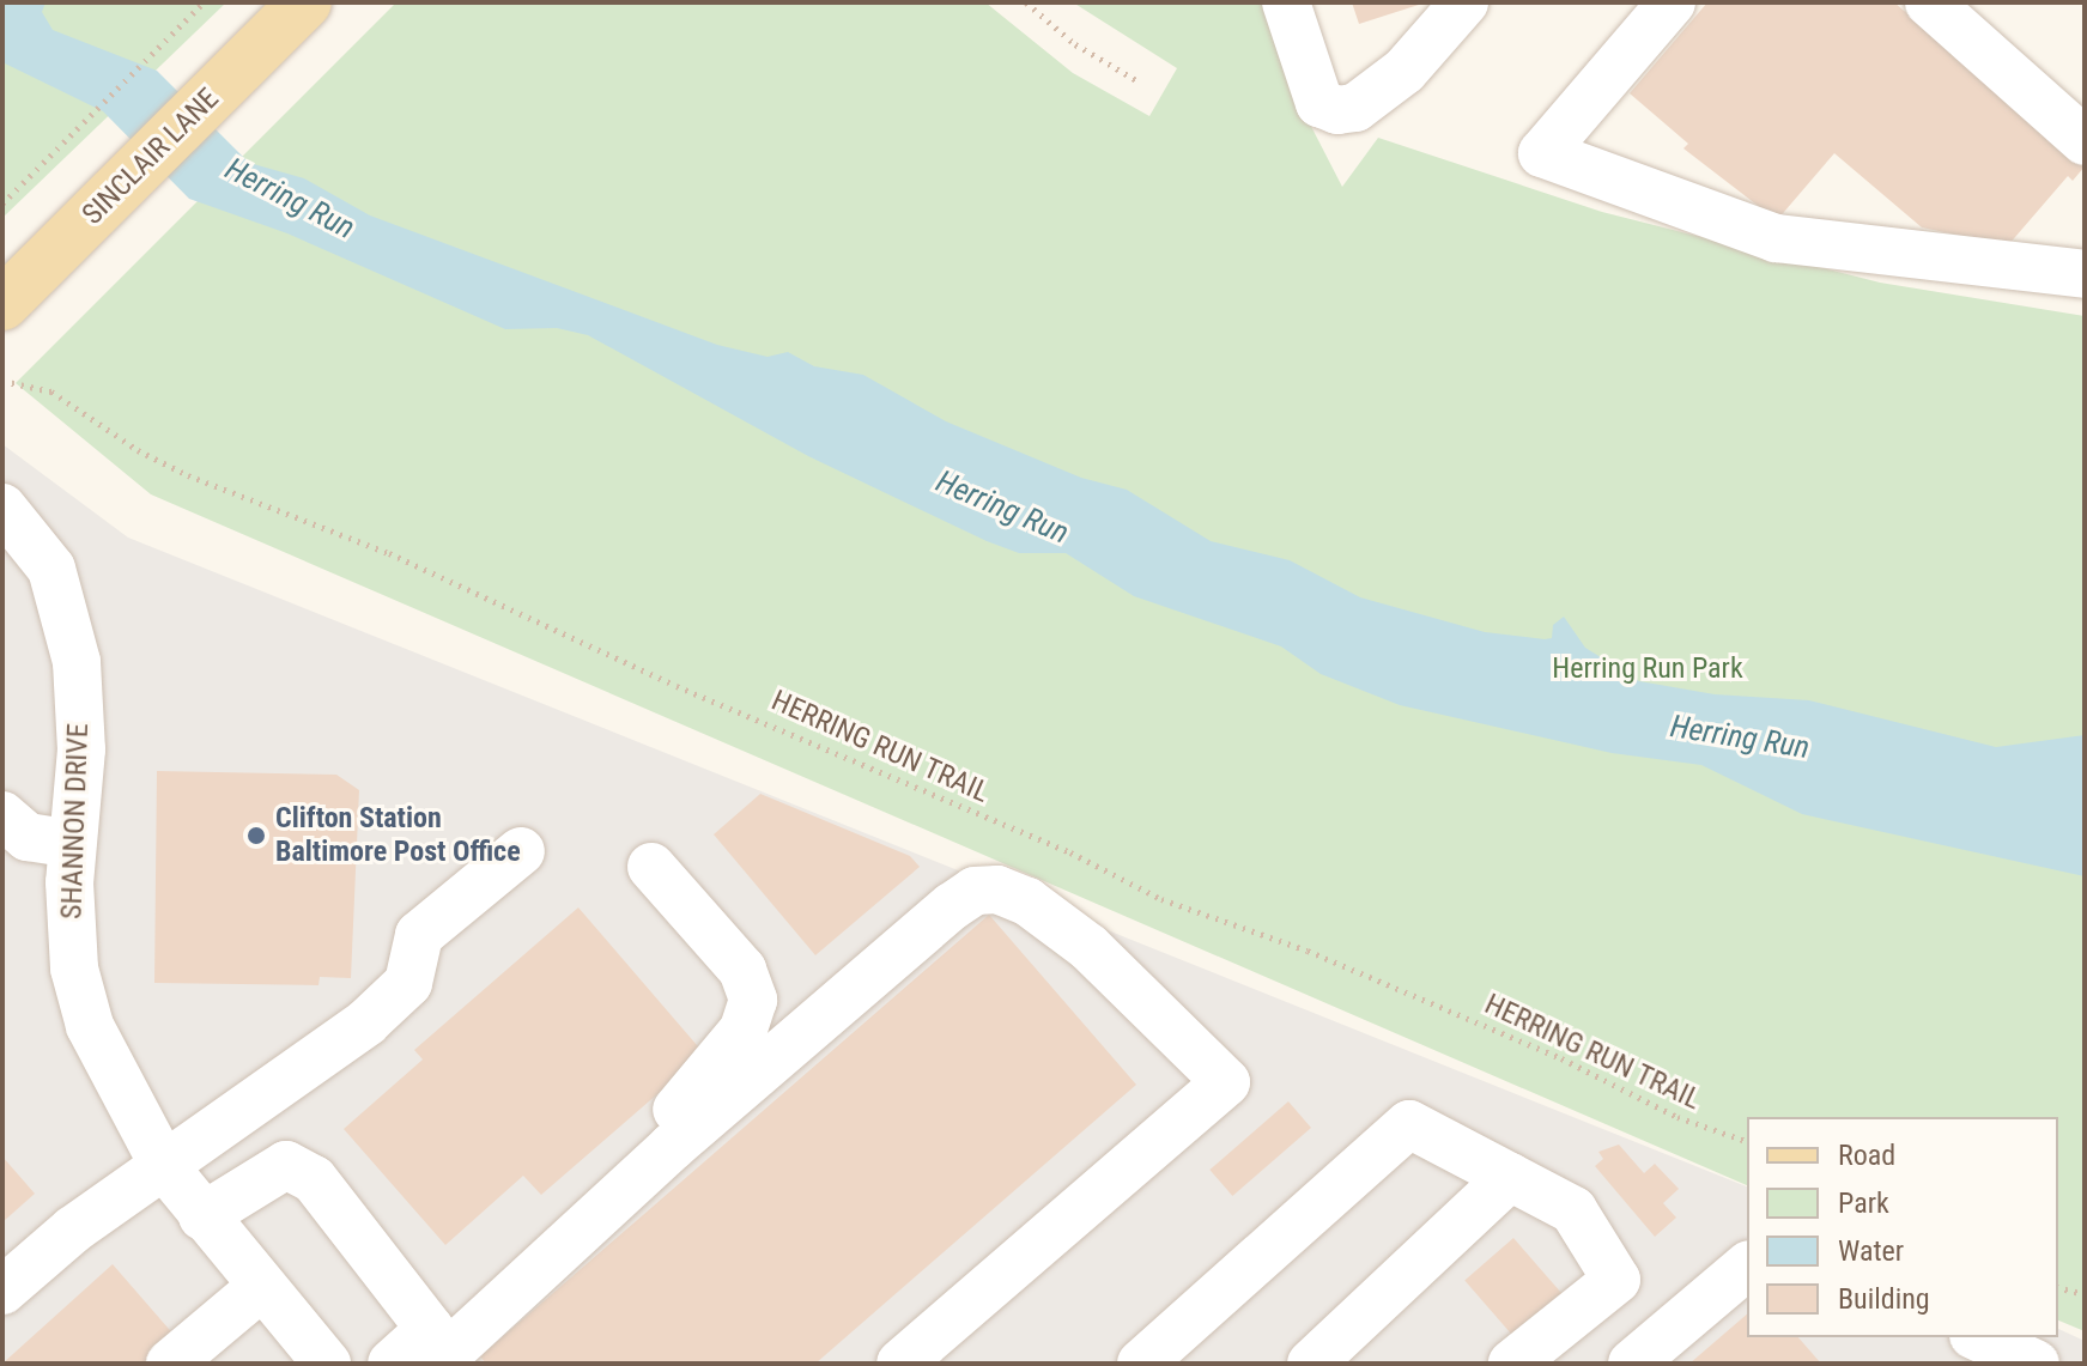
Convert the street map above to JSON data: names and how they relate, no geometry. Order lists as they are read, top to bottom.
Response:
{
  "streets": {
    "main road": ["SINCLAIR LANE"],
    "street": ["SHANNON DRIVE"],
    "path": ["HERRING RUN TRAIL"]
  },
  "water": ["Herring Run"],
  "parks": ["Herring Run Park"],
  "places": ["Clifton Station Baltimore Post Office"],
  "legend": [
    "Road",
    "Park",
    "Water",
    "Building"
  ]
}
